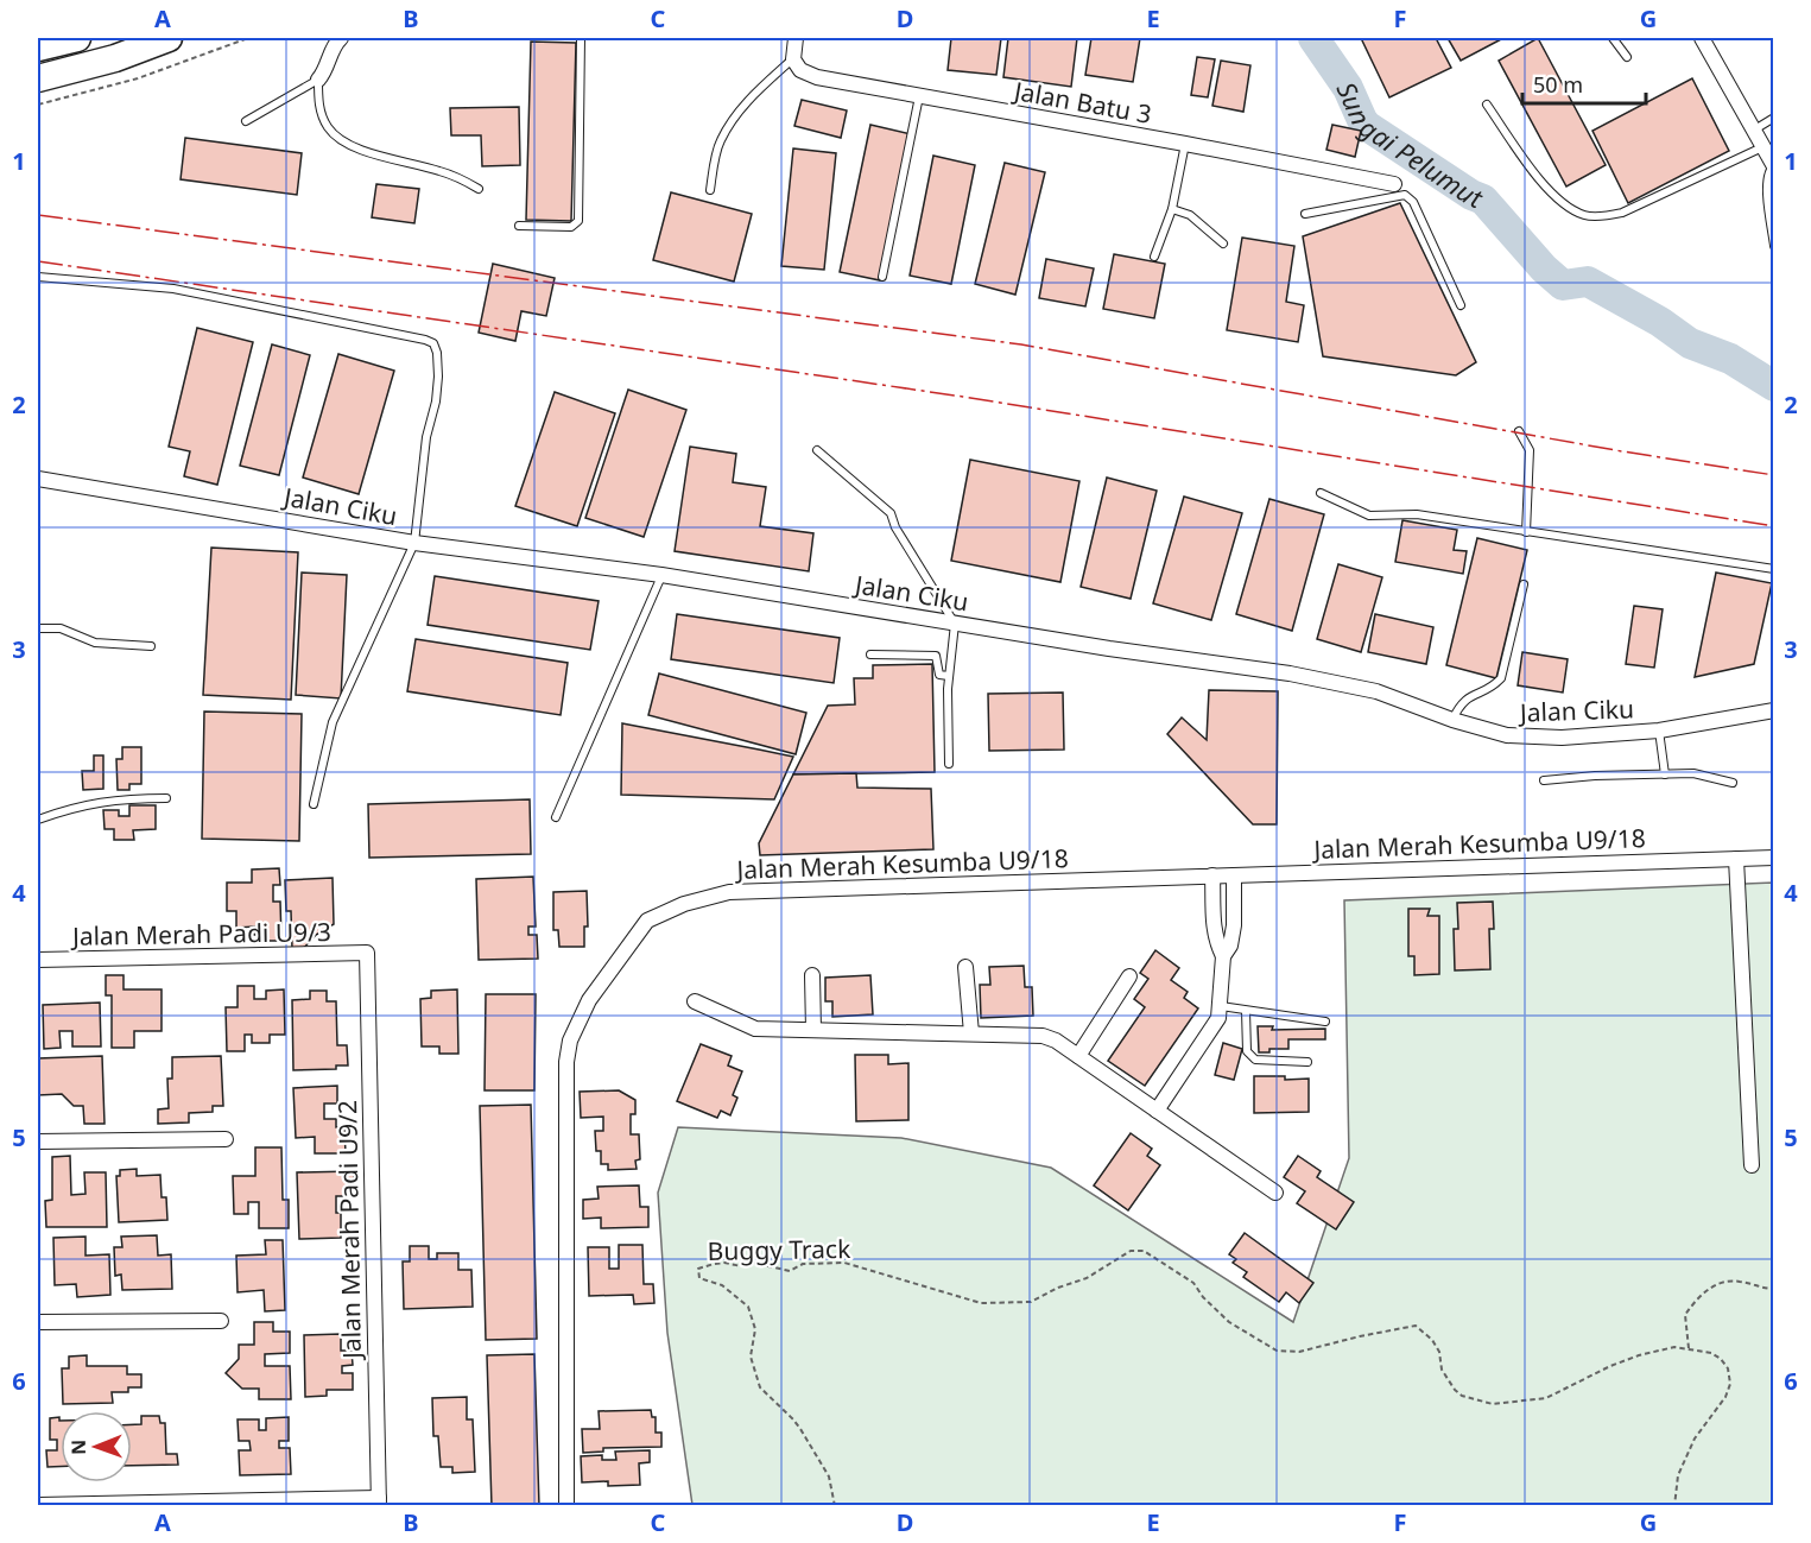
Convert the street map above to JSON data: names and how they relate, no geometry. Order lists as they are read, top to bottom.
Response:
{
  "streets": {
    "street": [
      "Jalan Batu 3",
      "Jalan Ciku",
      "Jalan Merah Kesumba U9/18",
      "Jalan Merah Padi U9/3",
      "Jalan Merah Padi U9/2"
    ],
    "path": ["Buggy Track"]
  },
  "crossings": [
    ["Jalan Merah Padi U9/3", "Jalan Merah Padi U9/2"]
  ],
  "water": ["Sungai Pelumut"],
  "scale_bar": "50 m",
  "north": "left",
  "grid": {
    "columns": [
      "A",
      "B",
      "C",
      "D",
      "E",
      "F",
      "G"
    ],
    "rows": [
      "1",
      "2",
      "3",
      "4",
      "5",
      "6"
    ]
  }
}
